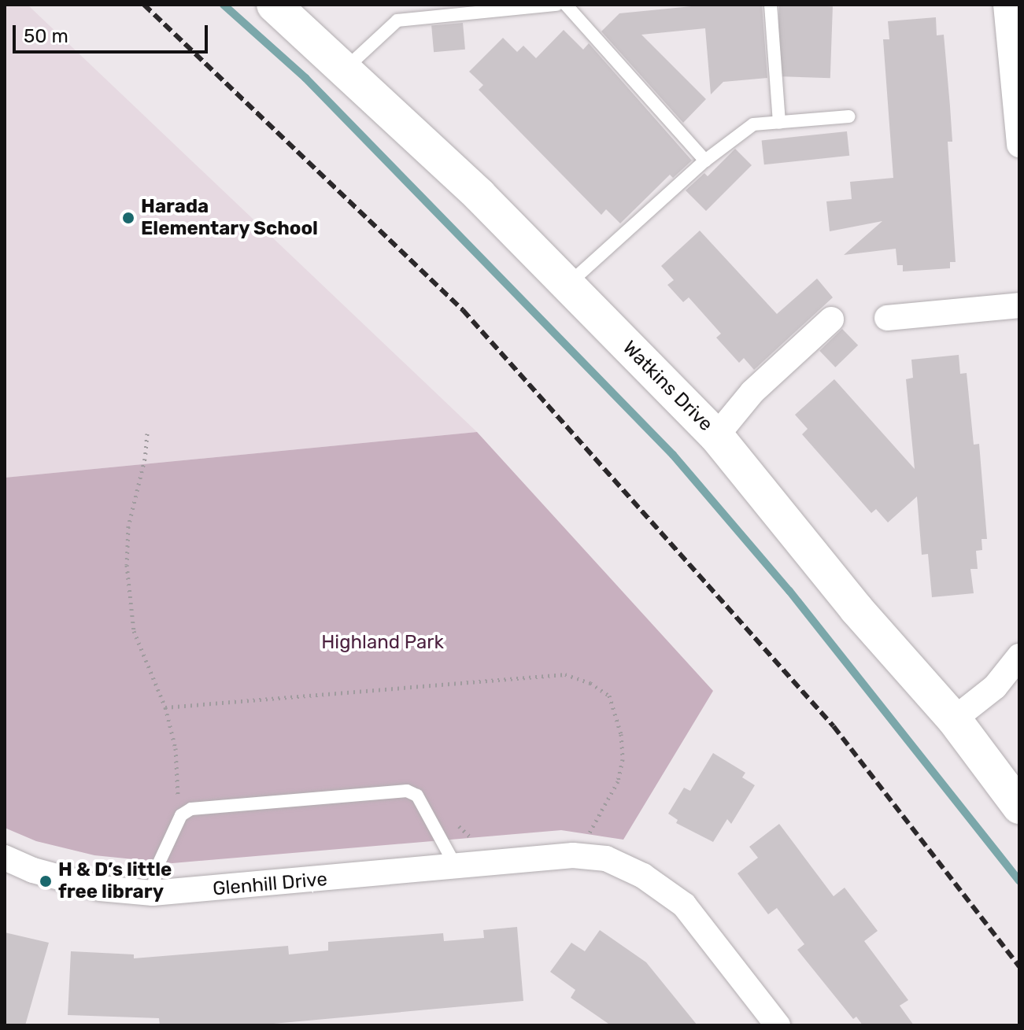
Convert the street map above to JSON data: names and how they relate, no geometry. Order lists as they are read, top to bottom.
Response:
{
  "streets": {
    "street": ["Watkins Drive", "Glenhill Drive"]
  },
  "parks": ["Highland Park"],
  "places": ["Harada Elementary School", "H & D’s little free library"],
  "scale_bar": "50 m"
}
